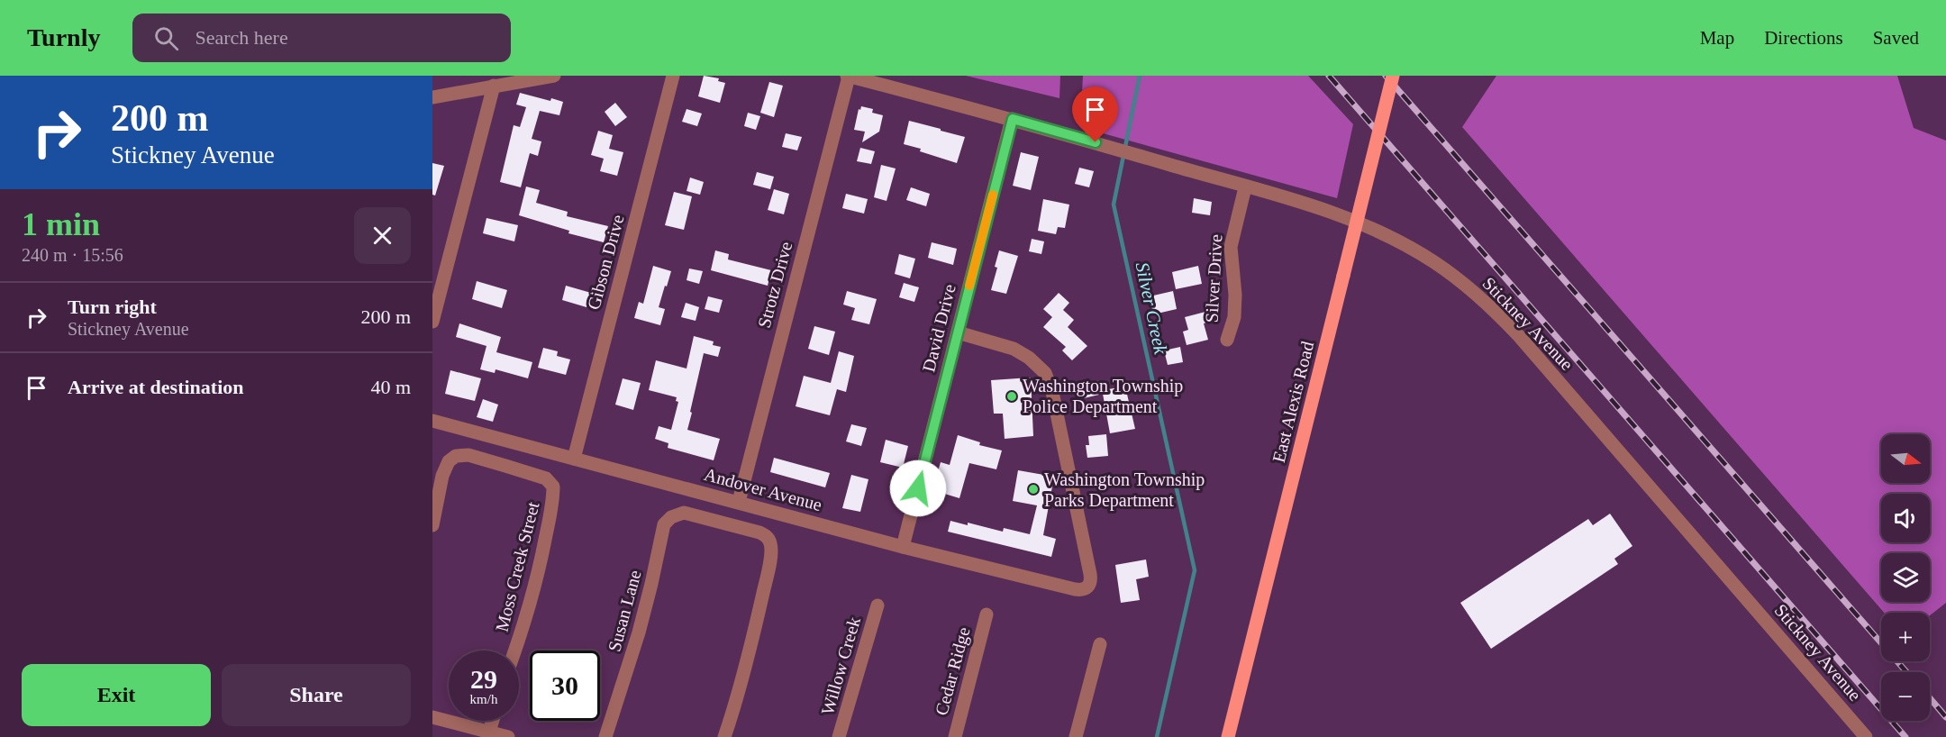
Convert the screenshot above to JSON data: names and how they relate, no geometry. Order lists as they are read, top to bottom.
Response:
{
  "streets": {
    "main road": ["East Alexis Road"],
    "street": [
      "Gibson Drive",
      "Silver Drive",
      "Strotz Drive",
      "Stickney Avenue",
      "David Drive",
      "Andover Avenue",
      "Moss Creek Street",
      "Susan Lane",
      "Willow Creek",
      "Cedar Ridge"
    ]
  },
  "crossings": [
    ["Gibson Drive", "Andover Avenue"],
    ["Silver Drive", "Stickney Avenue"],
    ["Strotz Drive", "Stickney Avenue"],
    ["Strotz Drive", "Andover Avenue"],
    ["Stickney Avenue", "David Drive"],
    ["David Drive", "Andover Avenue"]
  ],
  "water": ["Silver Creek"],
  "places": ["Washington Township Police Department", "Washington Township Parks Department"],
  "north": "right",
  "page": {
    "header": "Turnly",
    "search": "Search here",
    "nav": ["Map", "Directions", "Saved"],
    "turn": ["200 m", "Stickney Avenue"],
    "heading": ["1 min", "240 m · 15:56"],
    "list": [
      {
        "name": "Turn right",
        "note": "Stickney Avenue",
        "value": "200 m"
      },
      {
        "name": "Arrive at destination",
        "value": "40 m"
      }
    ],
    "map_buttons": ["+", "−"],
    "speed": "29 km/h",
    "limit": "30",
    "buttons": ["Exit", "Share"]
  }
}
